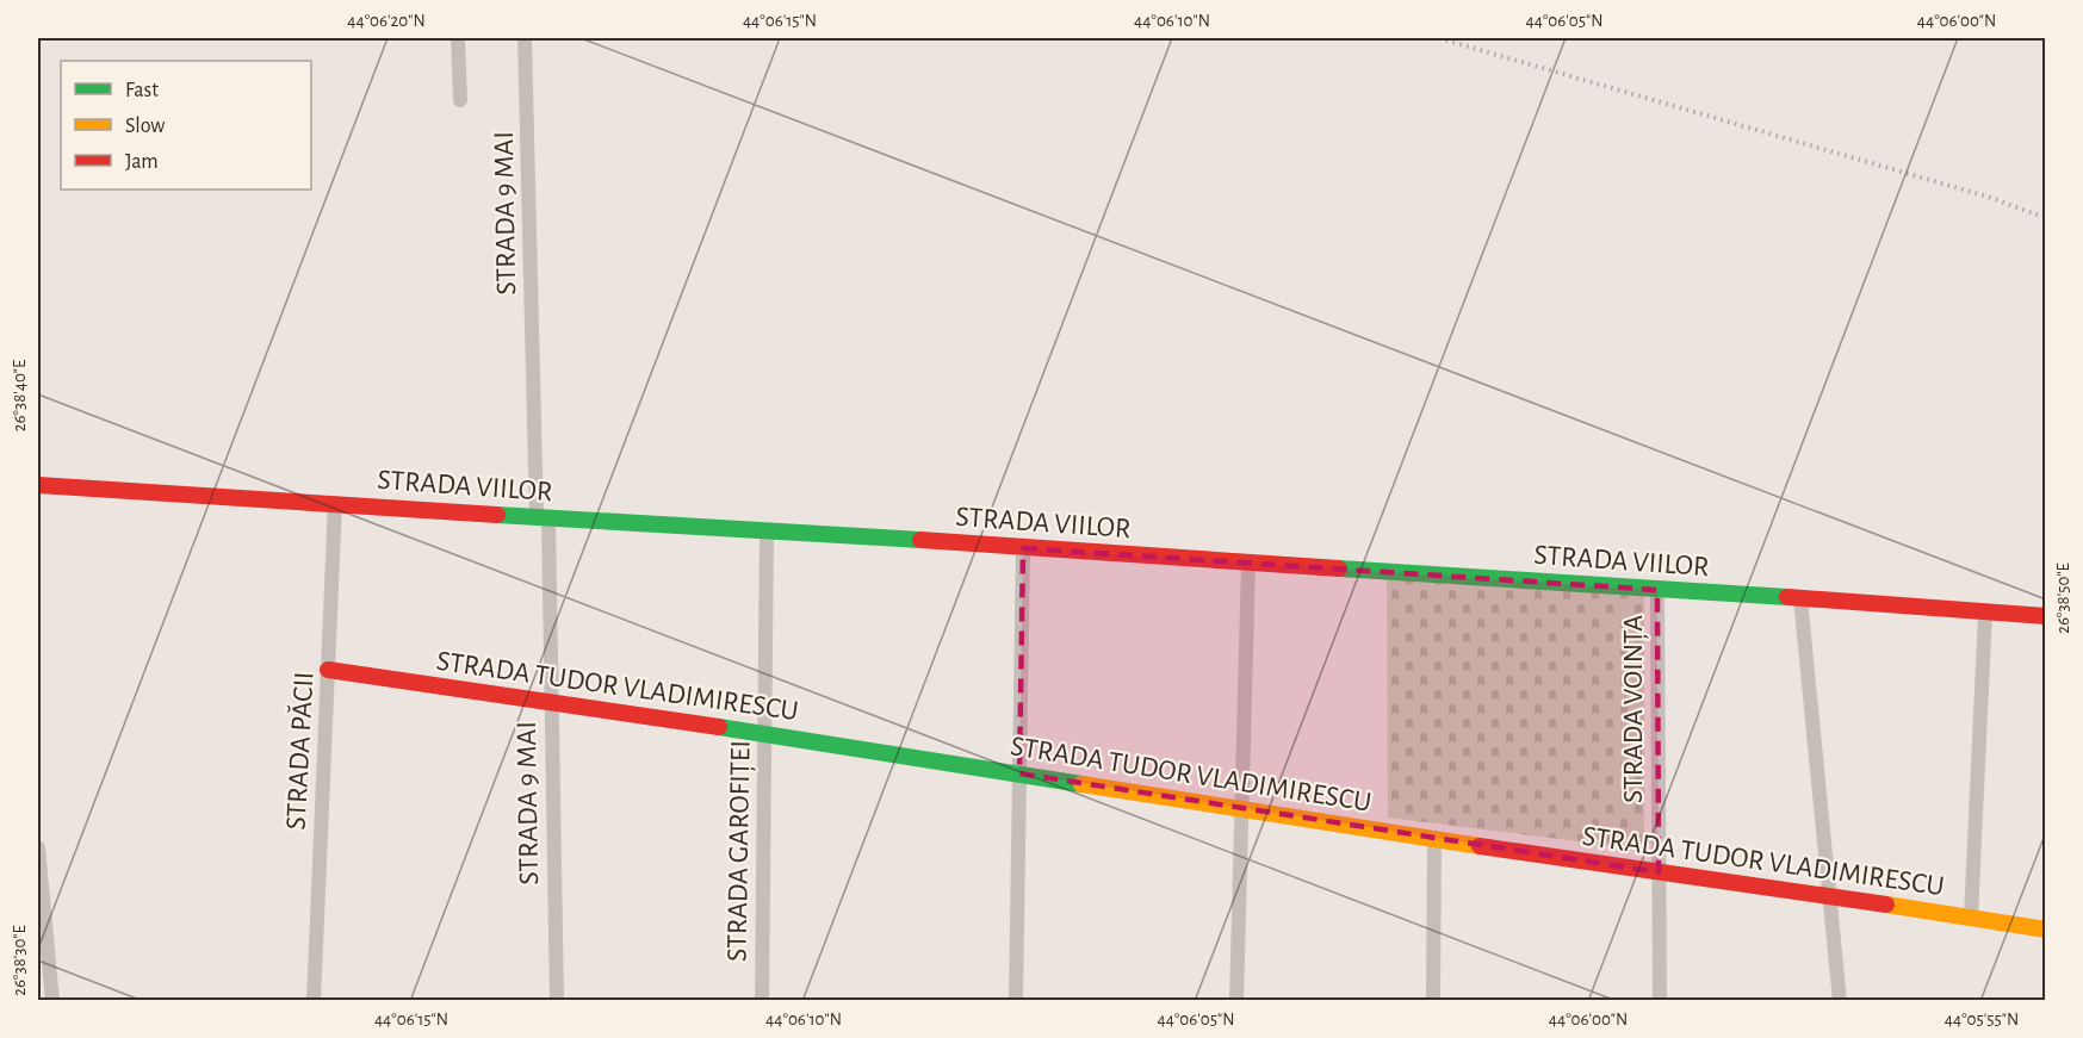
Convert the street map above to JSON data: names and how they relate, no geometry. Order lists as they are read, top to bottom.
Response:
{
  "streets": {
    "street": [
      "STRADA 9 MAI",
      "STRADA VIILOR",
      "STRADA TUDOR VLADIMIRESCU",
      "STRADA VOINȚA",
      "STRADA PĂCII",
      "STRADA GAROFIȚEI"
    ]
  },
  "crossings": [
    ["STRADA 9 MAI", "STRADA VIILOR"],
    ["STRADA 9 MAI", "STRADA TUDOR VLADIMIRESCU"],
    ["STRADA VIILOR", "STRADA VOINȚA"],
    ["STRADA VIILOR", "STRADA PĂCII"],
    ["STRADA VIILOR", "STRADA GAROFIȚEI"],
    ["STRADA TUDOR VLADIMIRESCU", "STRADA VOINȚA"],
    ["STRADA TUDOR VLADIMIRESCU", "STRADA PĂCII"],
    ["STRADA TUDOR VLADIMIRESCU", "STRADA GAROFIȚEI"]
  ],
  "legend": ["Fast", "Slow", "Jam"],
  "coordinates": [
    "44°06'20\"N",
    "44°06'15\"N",
    "44°06'10\"N",
    "44°06'05\"N",
    "44°06'00\"N",
    "26°38'40\"E",
    "26°38'50\"E",
    "26°38'30\"E",
    "44°05'55\"N"
  ]
}
